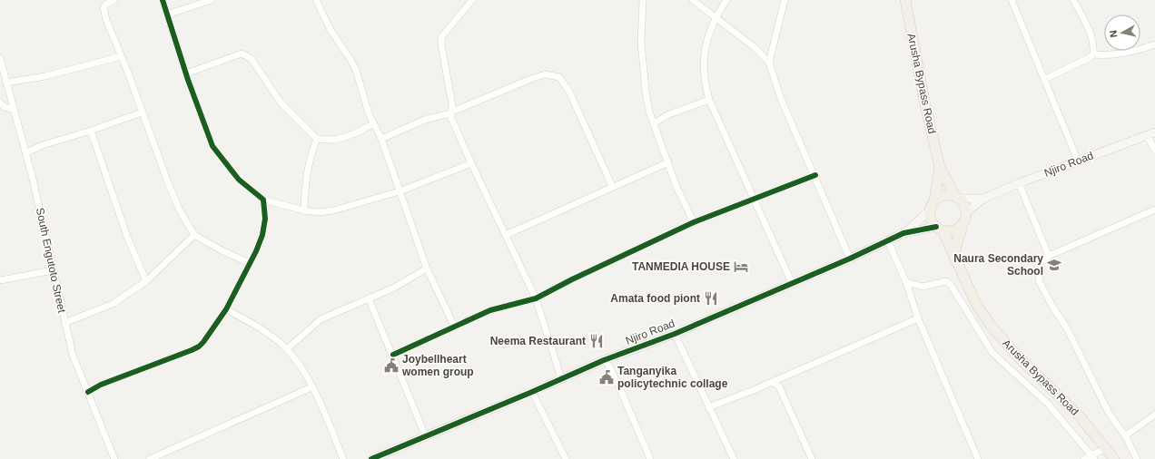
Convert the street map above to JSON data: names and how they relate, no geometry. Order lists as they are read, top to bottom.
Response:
{
  "streets": {
    "main road": ["Arusha Bypass Road"],
    "street": ["Njiro Road", "South Engutoto Street"]
  },
  "crossings": [
    ["Arusha Bypass Road", "Njiro Road"]
  ],
  "places": {
    "school or university": ["Naura Secondary School"],
    "hotel": ["TANMEDIA HOUSE"],
    "restaurant": ["Amata food piont", "Neema Restaurant"],
    "public building": ["Joybellheart women group", "Tanganyika policytechnic collage"]
  },
  "north": "left"
}
